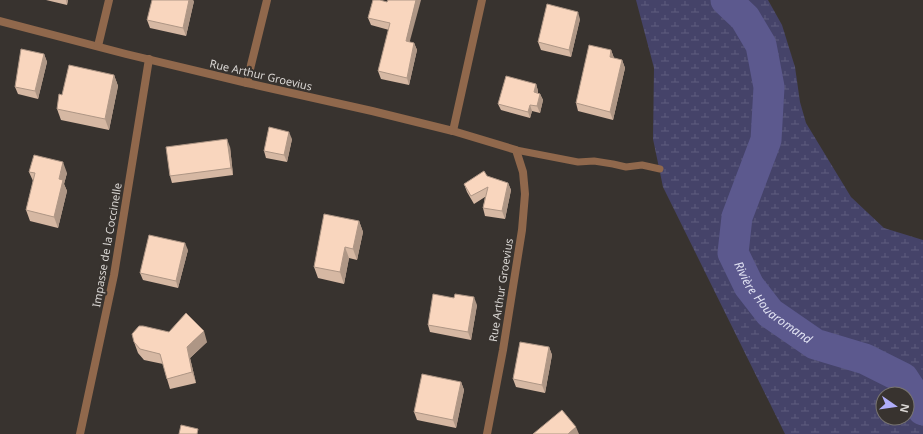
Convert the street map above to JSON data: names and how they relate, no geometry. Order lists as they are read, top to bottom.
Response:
{
  "streets": {
    "street": ["Rue Arthur Groevius", "Impasse de la Coccinelle"]
  },
  "crossings": [
    ["Rue Arthur Groevius", "Impasse de la Coccinelle"]
  ],
  "water": ["Rivière Houaromand"],
  "north": "right"
}
